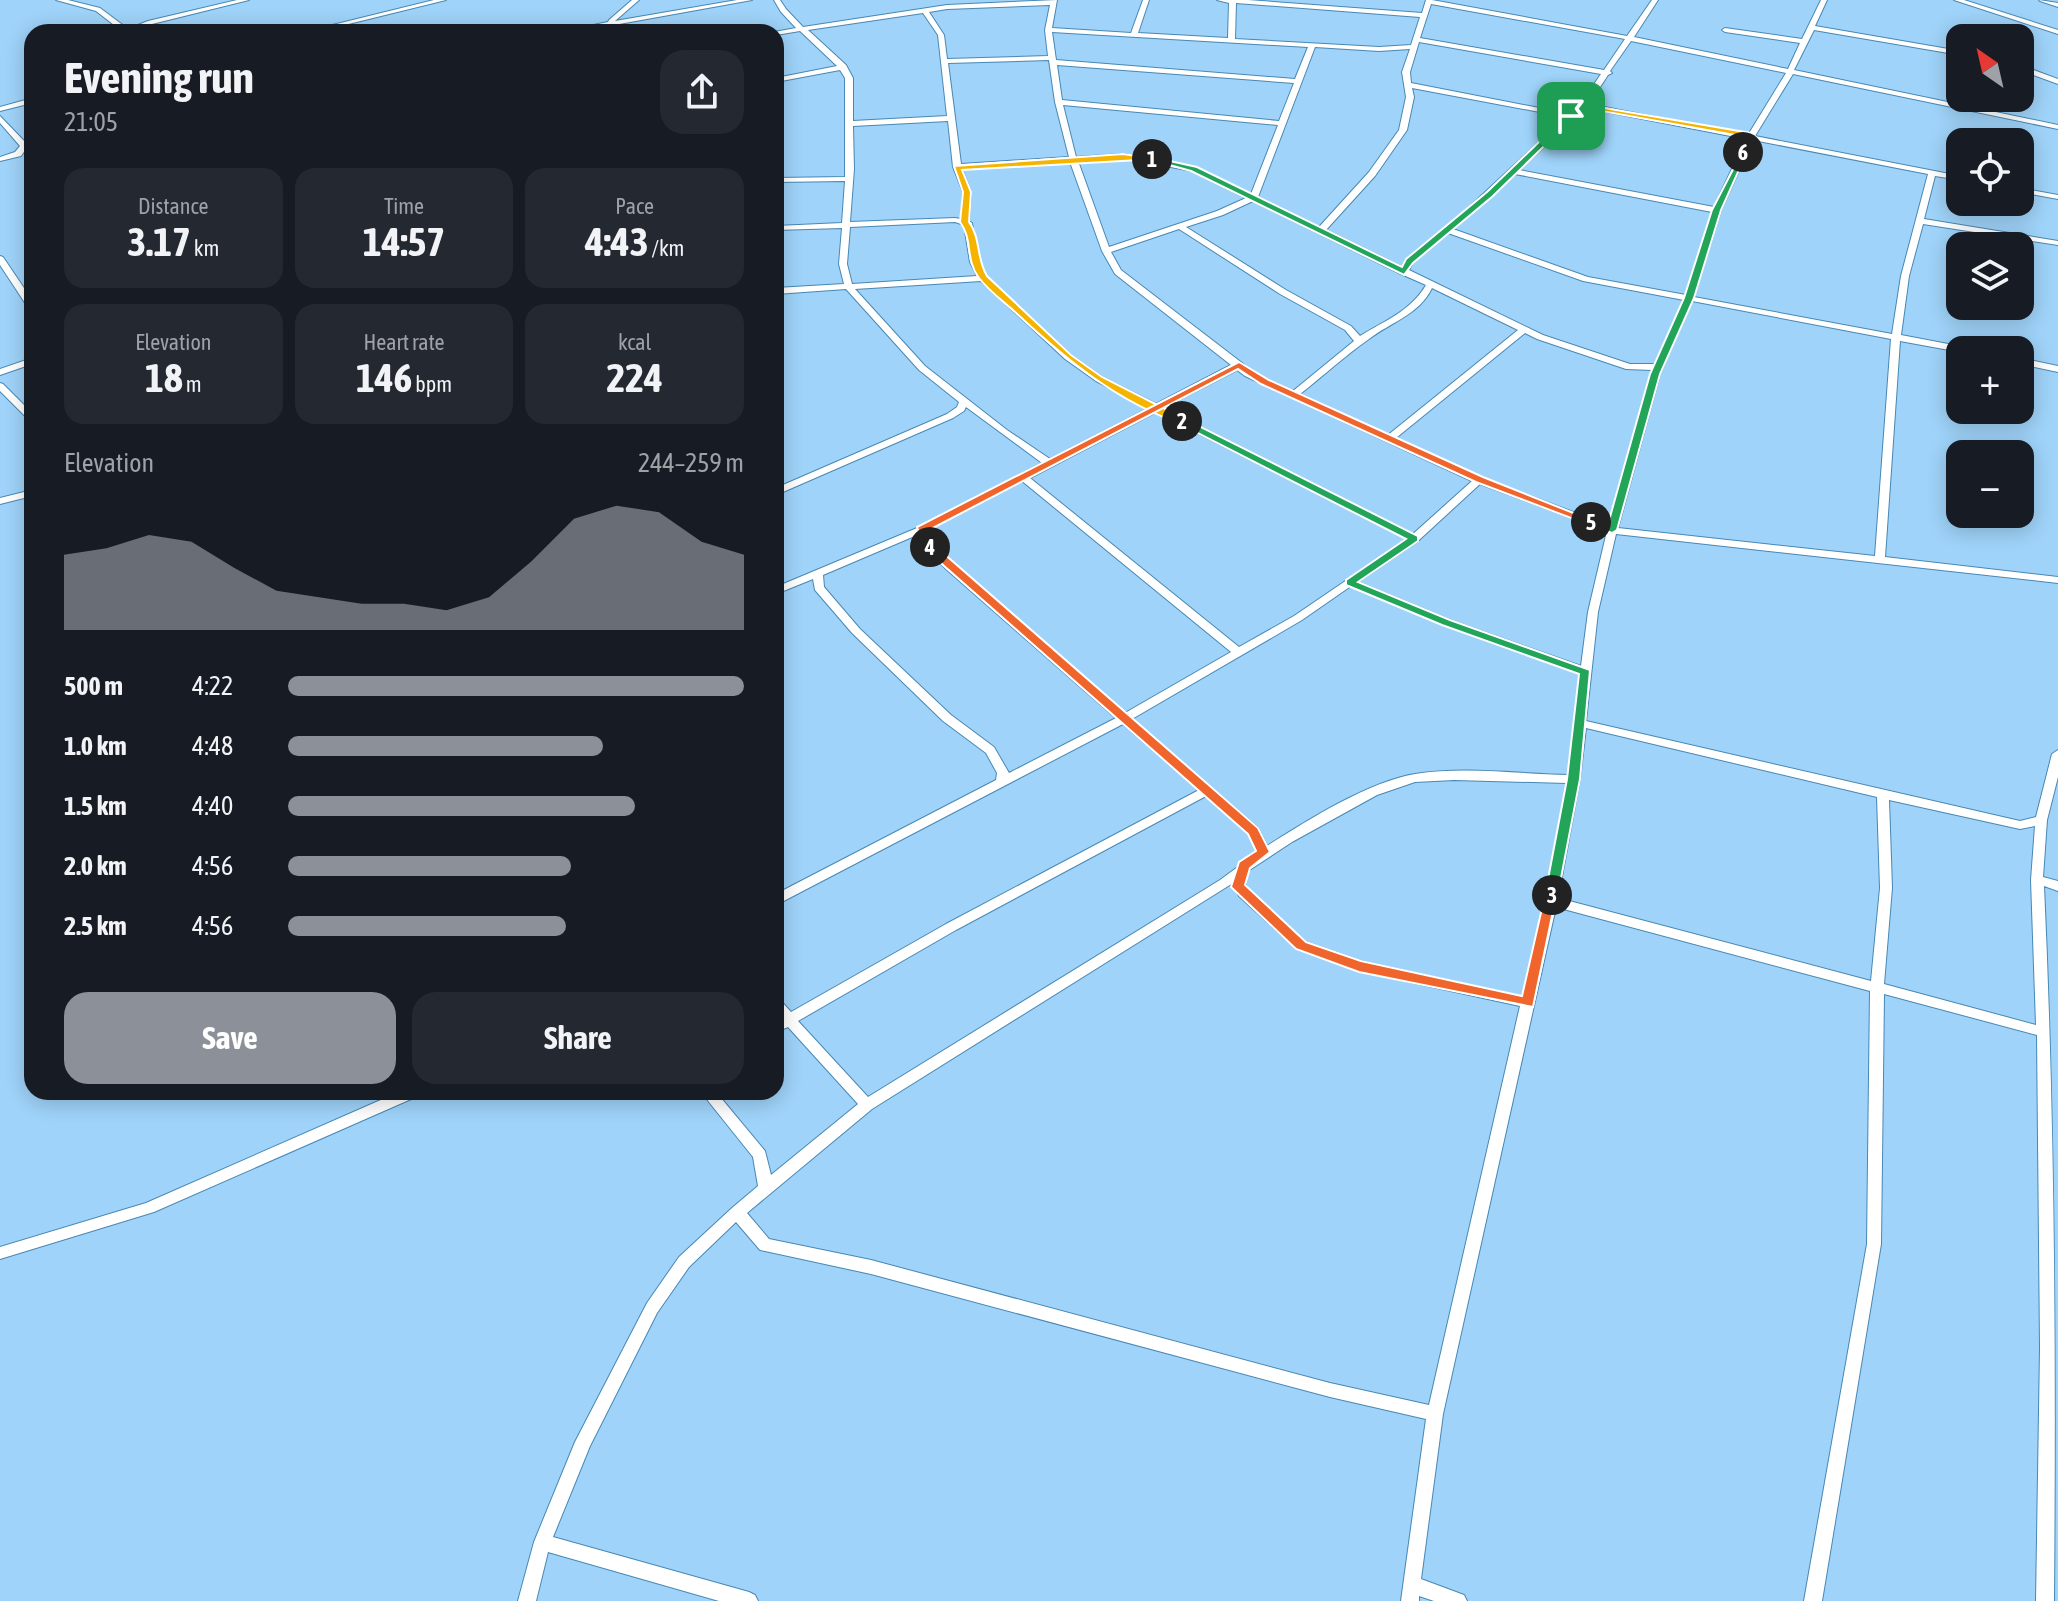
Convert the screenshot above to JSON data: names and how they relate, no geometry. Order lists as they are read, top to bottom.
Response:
{
  "north": "top left",
  "page": {
    "map_buttons": ["+", "−"],
    "heading": ["Evening run", "21:05"],
    "pins": [
      "6",
      "1",
      "2",
      "5",
      "4",
      "3"
    ],
    "stats": [
      ["Distance", "3.17 km"],
      ["Time", "14:57"],
      ["Pace", "4:43 /km"],
      ["Elevation", "18 m"],
      ["Heart rate", "146 bpm"],
      ["kcal", "224"]
    ],
    "chart": ["Elevation", "244–259 m"],
    "list": [
      {
        "name": "500 m",
        "note": "4:22"
      },
      {
        "name": "1.0 km",
        "note": "4:48"
      },
      {
        "name": "1.5 km",
        "note": "4:40"
      },
      {
        "name": "2.0 km",
        "note": "4:56"
      },
      {
        "name": "2.5 km",
        "note": "4:56"
      }
    ],
    "buttons": ["Save", "Share"]
  }
}
